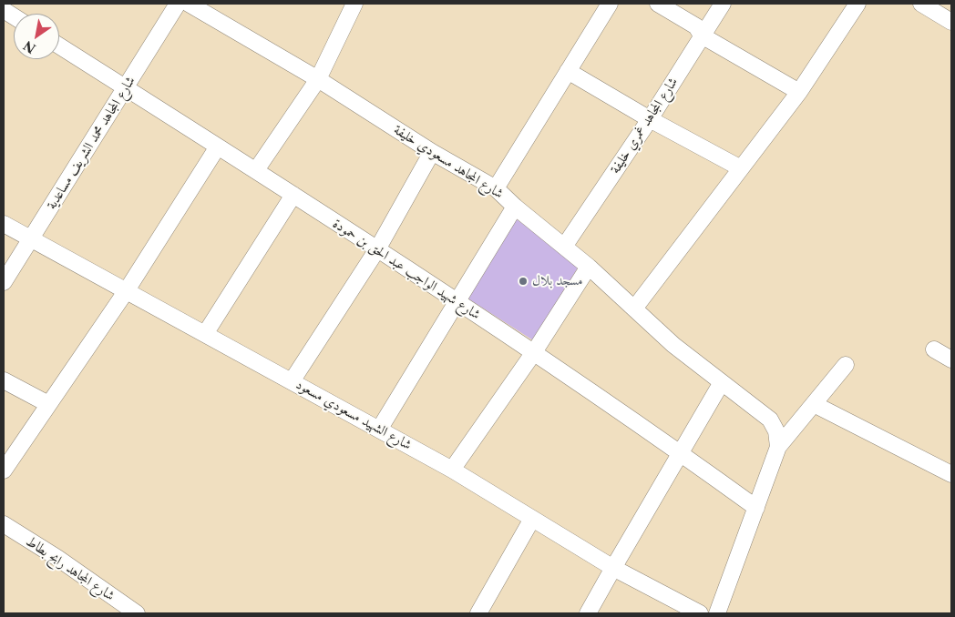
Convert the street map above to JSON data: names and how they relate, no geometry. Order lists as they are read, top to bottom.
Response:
{
  "streets": {
    "street": [
      "شارع المجاهد غمري خليفة",
      "شارع المجاهد محمد الشريف مساعدية",
      "شارع المجاهد مسعودي خليفة",
      "شارع شهيد الواجب عبد الحق بن حمودة",
      "شارع الشهيد مسعودي مسعود",
      "شارع المجاهد رابح بطاط"
    ]
  },
  "crossings": [
    ["شارع المجاهد غمري خليفة", "شارع المجاهد مسعودي خليفة"],
    ["شارع المجاهد محمد الشريف مساعدية", "شارع شهيد الواجب عبد الحق بن حمودة"],
    ["شارع المجاهد محمد الشريف مساعدية", "شارع الشهيد مسعودي مسعود"]
  ],
  "places": ["مسجد بلال"],
  "north": "bottom left"
}
